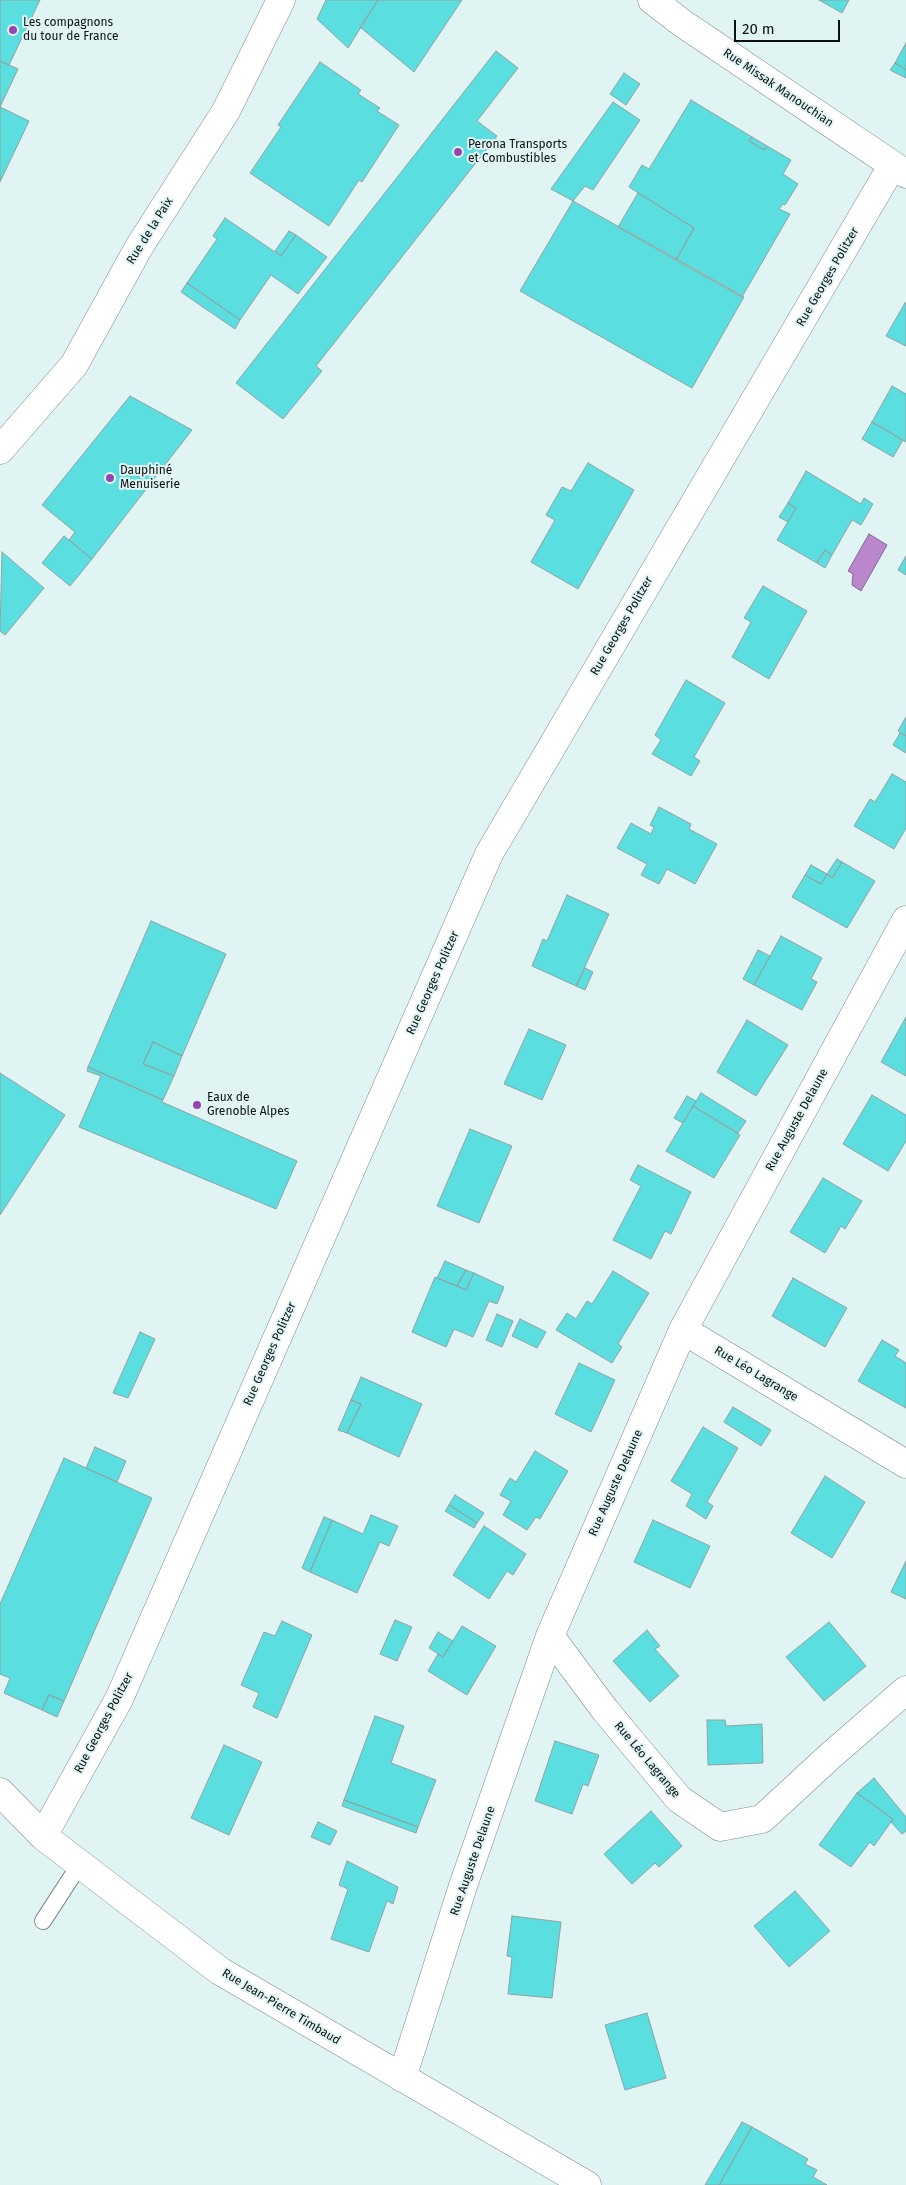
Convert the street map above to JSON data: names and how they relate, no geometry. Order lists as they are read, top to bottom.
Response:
{
  "streets": {
    "street": [
      "Rue Missak Manouchian",
      "Rue de la Paix",
      "Rue Georges Politzer",
      "Rue Auguste Delaune",
      "Rue Léo Lagrange",
      "Rue Jean-Pierre Timbaud"
    ]
  },
  "crossings": [
    ["Rue Missak Manouchian", "Rue Georges Politzer"],
    ["Rue Georges Politzer", "Rue Jean-Pierre Timbaud"],
    ["Rue Auguste Delaune", "Rue Léo Lagrange"],
    ["Rue Auguste Delaune", "Rue Jean-Pierre Timbaud"]
  ],
  "places": [
    "Les compagnons du tour de France",
    "Perona Transports et Combustibles",
    "Dauphiné Menuiserie",
    "Eaux de Grenoble Alpes"
  ],
  "scale_bar": "20 m"
}
